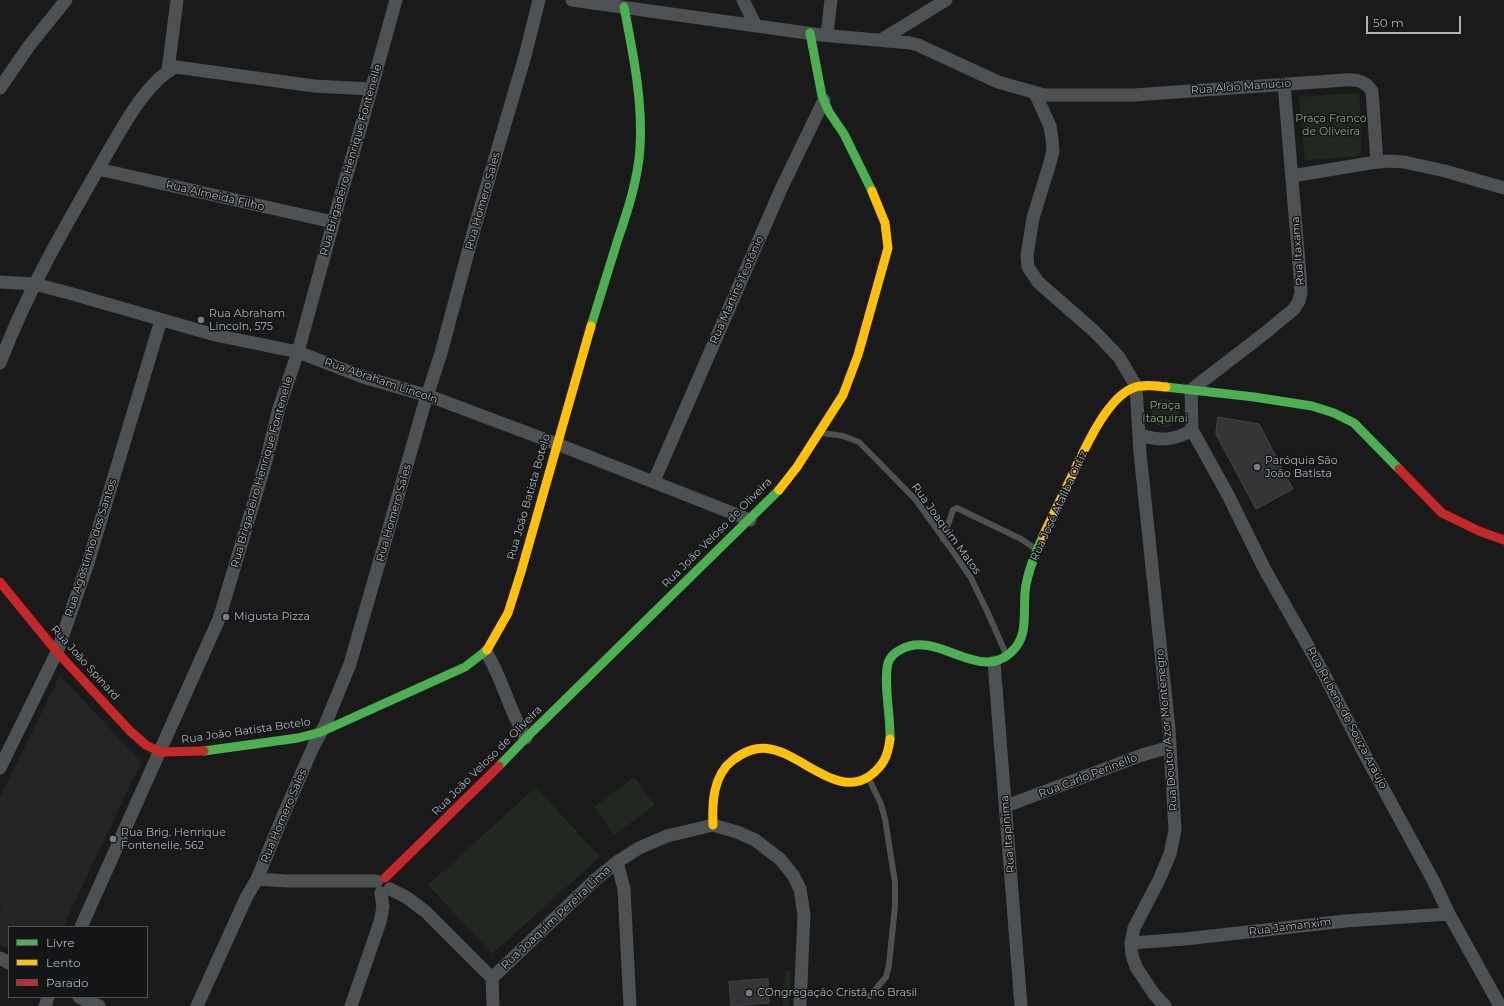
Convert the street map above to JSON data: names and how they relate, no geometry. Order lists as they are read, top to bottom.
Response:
{
  "streets": {
    "street": [
      "Rua Aldo Manucio",
      "Rua Brigadeiro Henrique Fontenelle",
      "Rua Almeida Filho",
      "Rua Homero Sales",
      "Rua Itaxama",
      "Rua Martins Teotônio",
      "Rua Abraham Lincoln",
      "Rua João Batista Botelo",
      "Rua José Ataliba Ortiz",
      "Rua João Veloso de Oliveira",
      "Rua Agostinho dos Santos",
      "Rua João Spinard",
      "Rua Rubens de Souza Araújo",
      "Rua Doutor Azor Montenegro",
      "Rua Carlo Perinello",
      "Rua Itapinima",
      "Rua Joaquim Pereira Lima",
      "Rua Jamanxim"
    ],
    "lane": ["Rua Joaquim Matos"]
  },
  "crossings": [
    ["Rua Aldo Manucio", "Rua Itaxama"],
    ["Rua Brigadeiro Henrique Fontenelle", "Rua Almeida Filho"],
    ["Rua Brigadeiro Henrique Fontenelle", "Rua Abraham Lincoln"],
    ["Rua Brigadeiro Henrique Fontenelle", "Rua João Batista Botelo"],
    ["Rua Brigadeiro Henrique Fontenelle", "Rua João Spinard"],
    ["Rua Homero Sales", "Rua Abraham Lincoln"],
    ["Rua Homero Sales", "Rua João Batista Botelo"],
    ["Rua Martins Teotônio", "Rua Abraham Lincoln"],
    ["Rua Martins Teotônio", "Rua João Veloso de Oliveira"],
    ["Rua Abraham Lincoln", "Rua João Batista Botelo"],
    ["Rua Abraham Lincoln", "Rua João Veloso de Oliveira"],
    ["Rua Abraham Lincoln", "Rua Agostinho dos Santos"],
    ["Rua João Batista Botelo", "Rua João Spinard"],
    ["Rua José Ataliba Ortiz", "Rua Joaquim Matos"],
    ["Rua José Ataliba Ortiz", "Rua Itapinima"],
    ["Rua Joaquim Matos", "Rua João Veloso de Oliveira"],
    ["Rua Agostinho dos Santos", "Rua João Spinard"],
    ["Rua Rubens de Souza Araújo", "Rua Jamanxim"],
    ["Rua Doutor Azor Montenegro", "Rua Carlo Perinello"],
    ["Rua Doutor Azor Montenegro", "Rua Jamanxim"],
    ["Rua Carlo Perinello", "Rua Itapinima"]
  ],
  "parks": ["Praça Franco de Oliveira", "Praça Itaquirai"],
  "places": [
    "Rua Abraham Lincoln, 575",
    "Paróquia São João Batista",
    "Migusta Pizza",
    "Rua Brig. Henrique Fontenelle, 562",
    "COngregação Cristâ no Brasil"
  ],
  "legend": ["Livre", "Lento", "Parado"],
  "scale_bar": "50 m"
}
